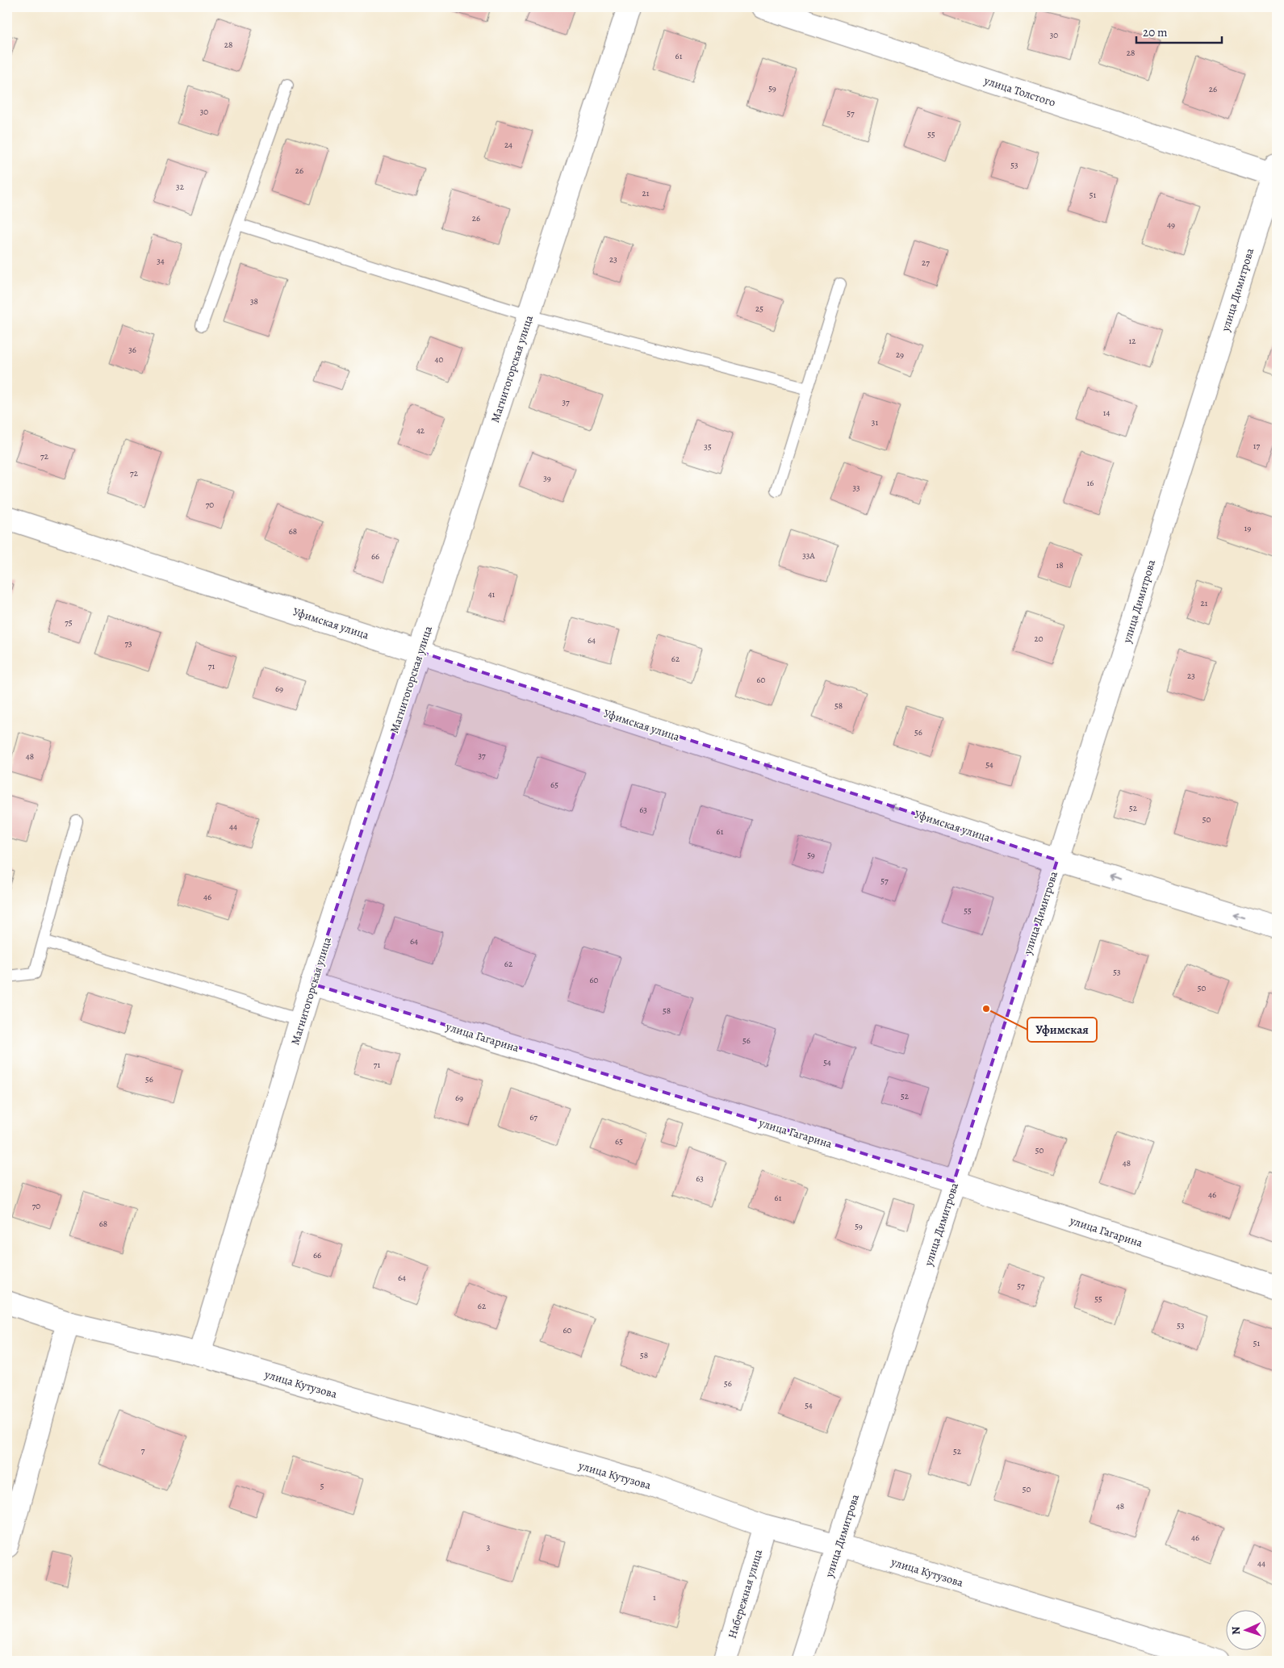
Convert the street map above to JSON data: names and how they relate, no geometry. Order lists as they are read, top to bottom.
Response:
{
  "streets": {
    "street": [
      "улица Толстого",
      "улица Димитрова",
      "Магнитогорская улица",
      "Уфимская улица",
      "улица Гагарина",
      "улица Кутузова",
      "Набережная улица"
    ]
  },
  "crossings": [
    ["улица Толстого", "улица Димитрова"],
    ["улица Димитрова", "Уфимская улица"],
    ["улица Димитрова", "улица Гагарина"],
    ["улица Димитрова", "улица Кутузова"],
    ["Магнитогорская улица", "Уфимская улица"],
    ["Магнитогорская улица", "улица Гагарина"],
    ["Магнитогорская улица", "улица Кутузова"],
    ["улица Кутузова", "Набережная улица"]
  ],
  "one_way": ["Уфимская улица"],
  "places": ["Уфимская"],
  "house_numbers": [
    "30",
    "28",
    "28",
    "61",
    "59",
    "26",
    "30",
    "57",
    "55",
    "24",
    "53",
    "26",
    "32",
    "21",
    "51",
    "26",
    "49",
    "23",
    "34",
    "27",
    "38",
    "25",
    "12",
    "36",
    "29",
    "40",
    "37",
    "14",
    "31",
    "42",
    "17",
    "35",
    "72",
    "72",
    "39",
    "16",
    "33",
    "70",
    "19",
    "68",
    "33А",
    "66",
    "18",
    "41",
    "21",
    "75",
    "20",
    "64",
    "73",
    "62",
    "71",
    "23",
    "60",
    "69",
    "58",
    "56",
    "37",
    "48",
    "54",
    "65",
    "52",
    "63",
    "50",
    "44",
    "61",
    "59",
    "57",
    "46",
    "55",
    "64",
    "62",
    "53",
    "60",
    "50",
    "58",
    "56",
    "54",
    "71",
    "56",
    "52",
    "69",
    "67",
    "65",
    "50",
    "48",
    "63",
    "46",
    "61",
    "70",
    "68",
    "59",
    "66",
    "64",
    "57",
    "55",
    "62",
    "53",
    "60",
    "51",
    "58",
    "56",
    "54",
    "7",
    "52",
    "5",
    "50",
    "48",
    "46",
    "3",
    "44",
    "1"
  ],
  "scale_bar": "20 m",
  "north": "left"
}
